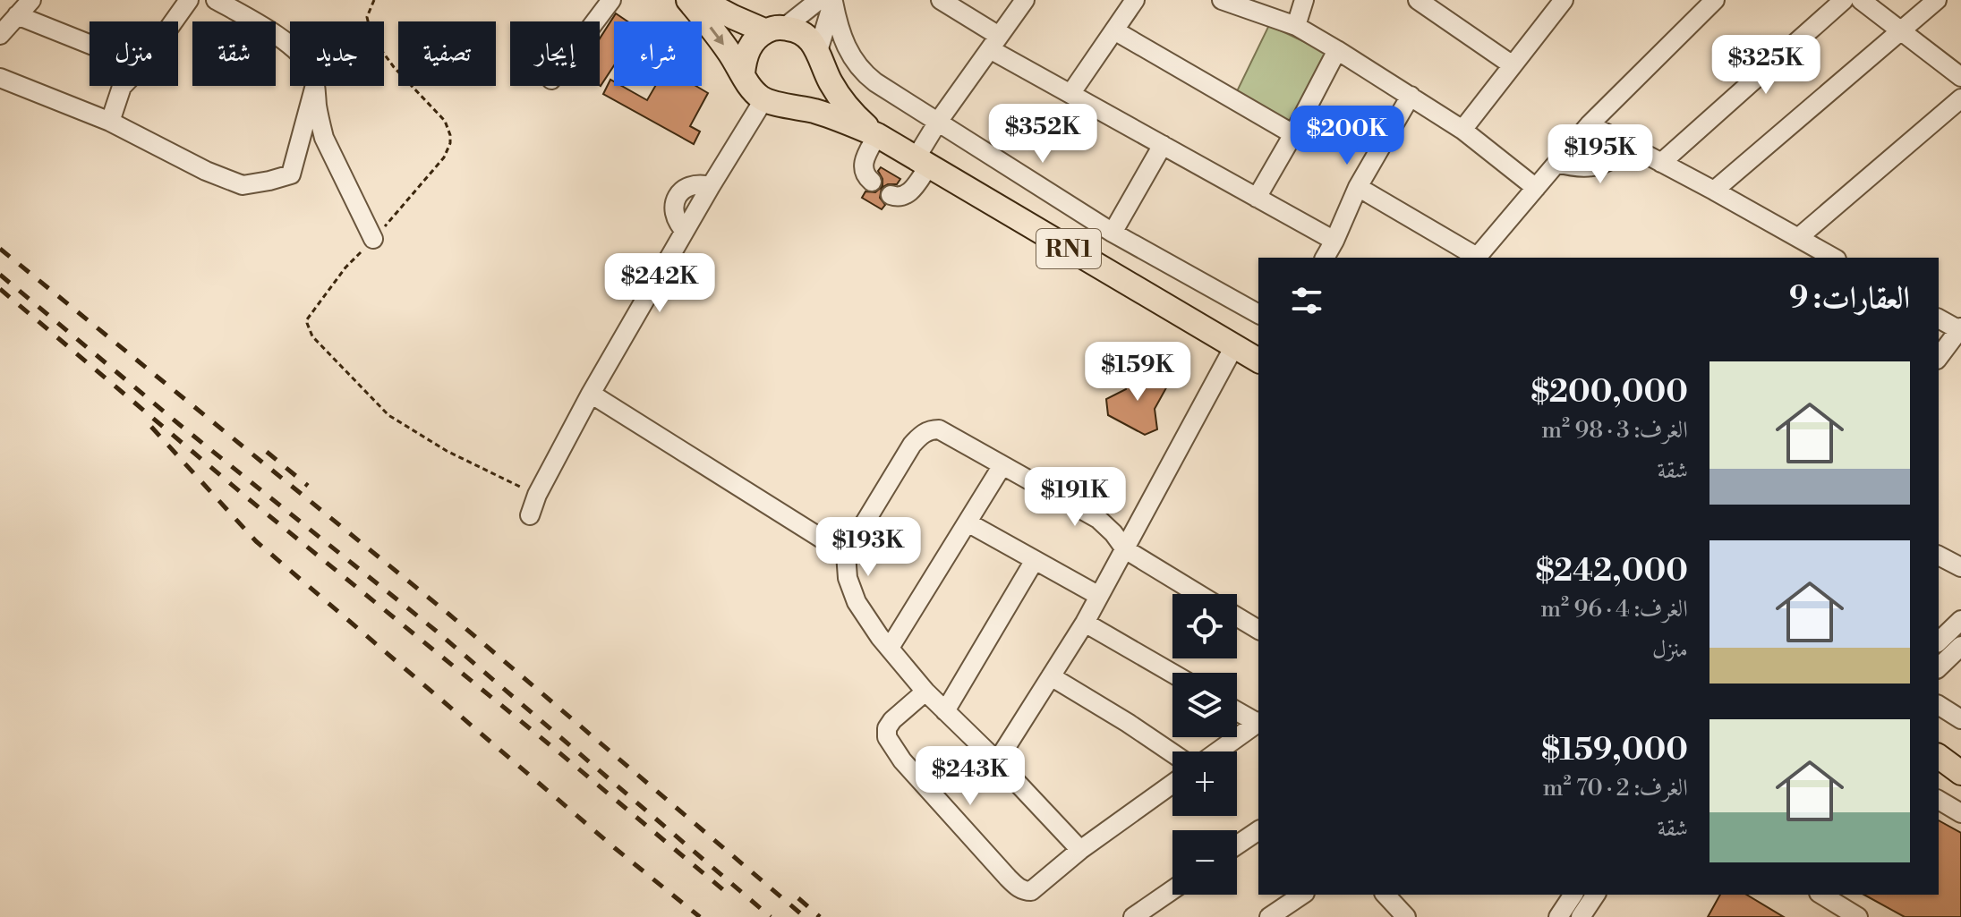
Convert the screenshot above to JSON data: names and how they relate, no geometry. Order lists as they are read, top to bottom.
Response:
{
  "streets": {
    "main road": ["RN1"]
  },
  "page": {
    "chip": [
      "شراء",
      "إيجار",
      "تصفية",
      "جديد",
      "شقة",
      "منزل"
    ],
    "price": [
      "$325K",
      "$352K",
      "$200K",
      "$195K",
      "$242K",
      "$159K",
      "$191K",
      "$193K",
      "$243K"
    ],
    "heading": "العقارات: 9",
    "list": [
      {
        "name": "$200,000",
        "note": "الغرف: 3 · 98 m² · شقة"
      },
      {
        "name": "$242,000",
        "note": "الغرف: 4 · 96 m² · منزل"
      },
      {
        "name": "$159,000",
        "note": "الغرف: 2 · 70 m² · شقة"
      }
    ],
    "map_buttons": ["+", "−"]
  }
}
